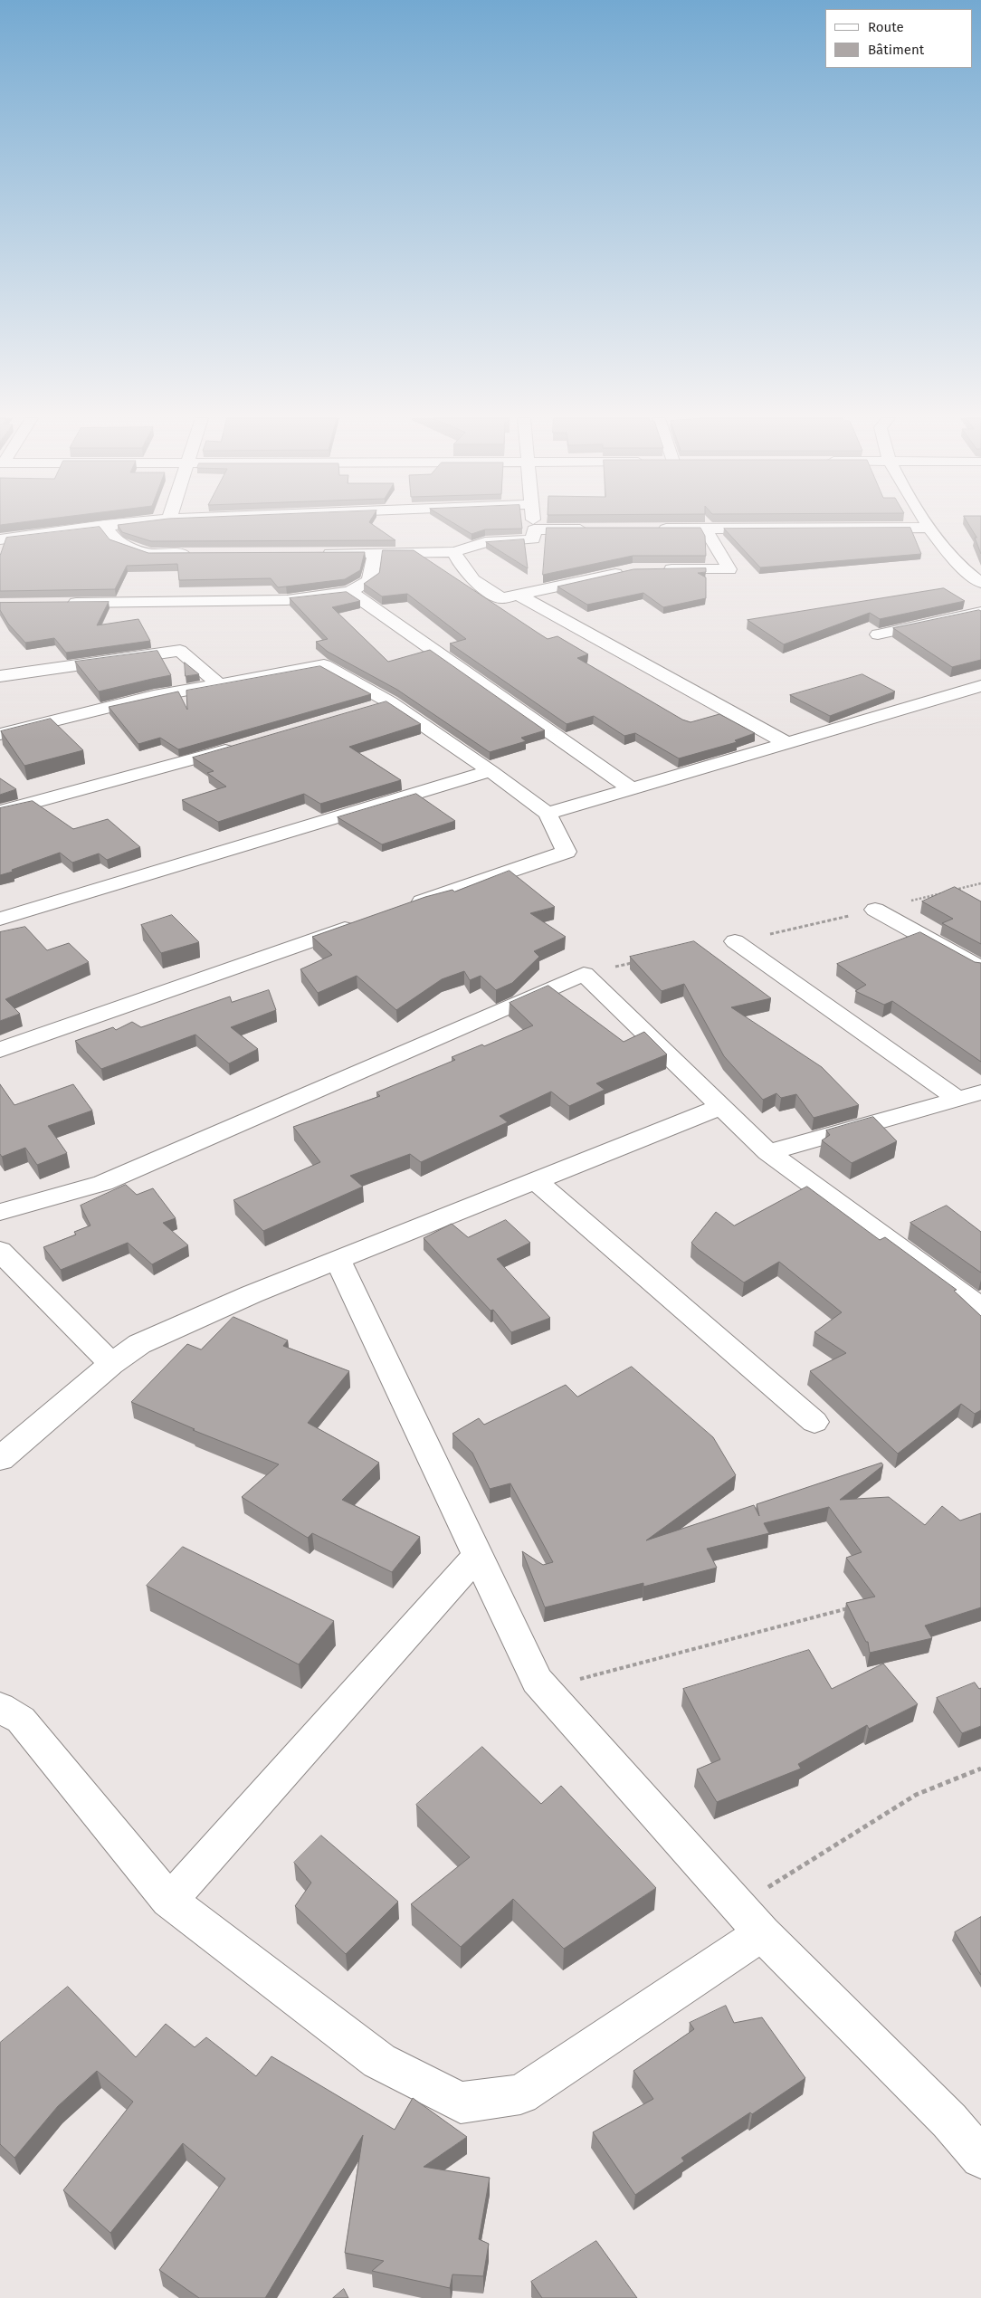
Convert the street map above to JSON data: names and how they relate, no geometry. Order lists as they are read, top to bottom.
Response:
{
  "legend": ["Route", "Bâtiment"]
}
